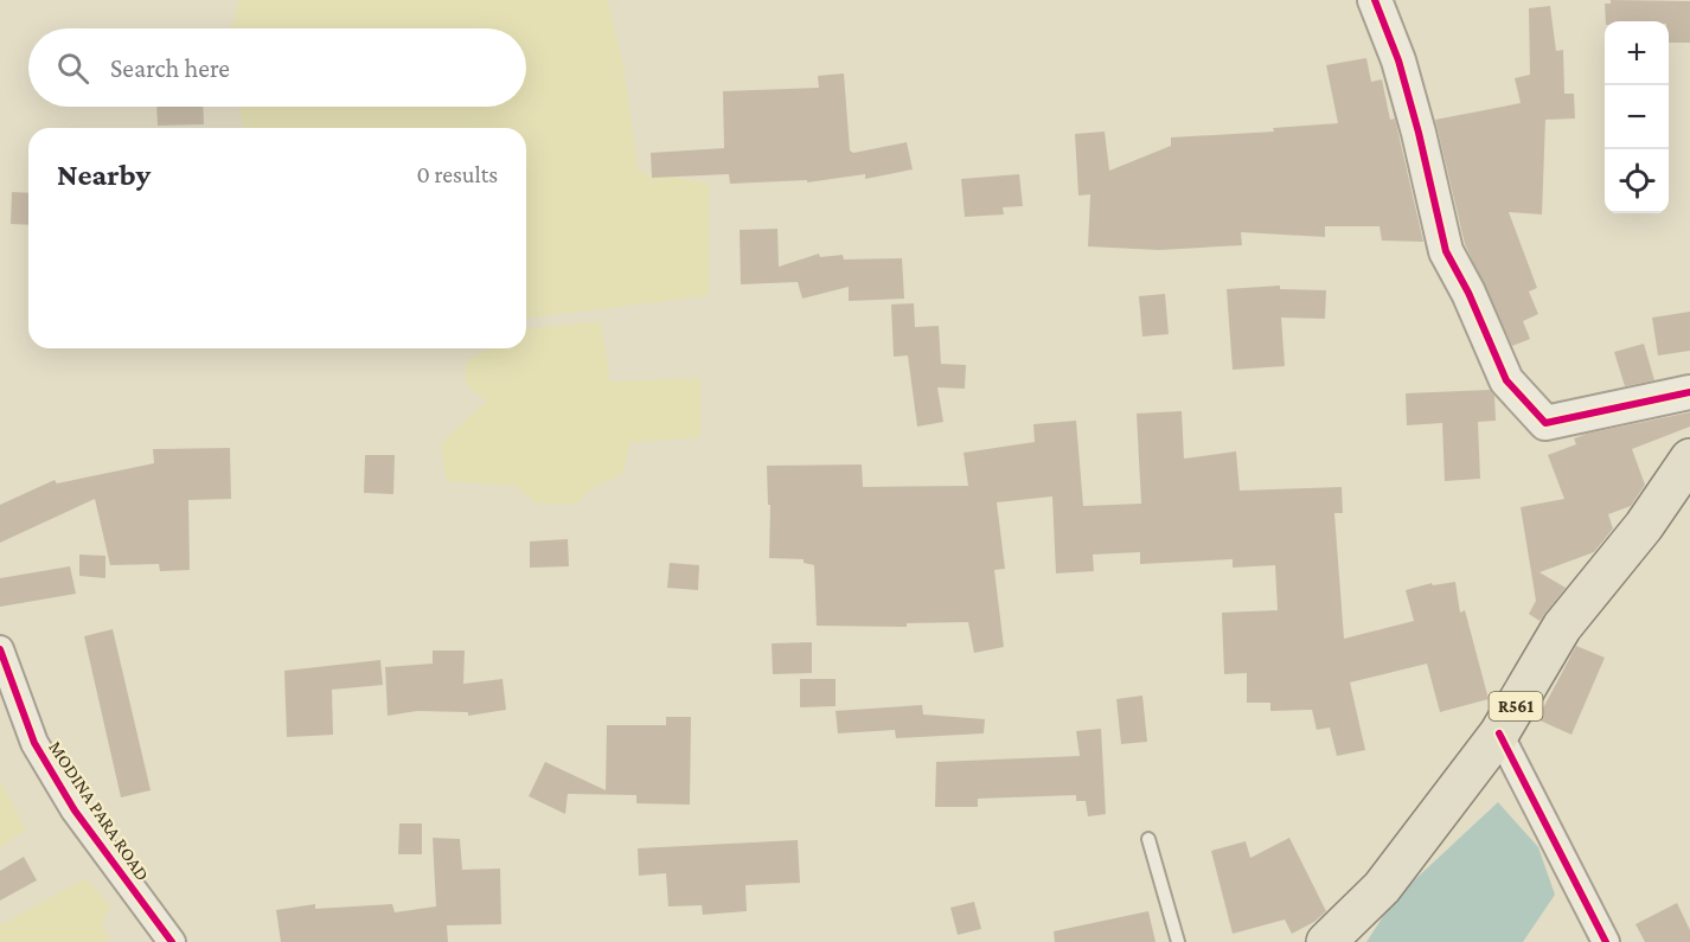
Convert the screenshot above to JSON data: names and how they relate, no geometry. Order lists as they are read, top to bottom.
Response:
{
  "streets": {
    "main road": ["R561"],
    "street": ["MODINA PARA ROAD"]
  },
  "page": {
    "map_buttons": ["+", "−"],
    "search": "Search here",
    "heading": ["Nearby", "0 results"]
  }
}
